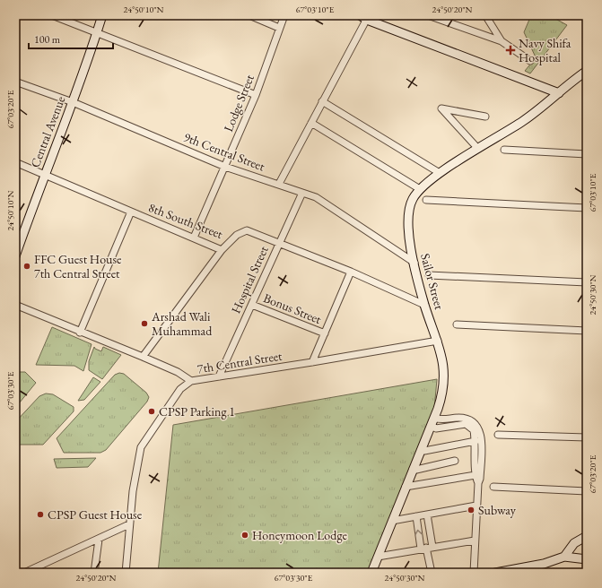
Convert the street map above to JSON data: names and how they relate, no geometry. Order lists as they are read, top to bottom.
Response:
{
  "streets": {
    "street": [
      "Lodge Street",
      "Central Avenue",
      "9th Central Street",
      "8th South Street",
      "Hospital Street",
      "Sailor Street",
      "Bonus Street",
      "7th Central Street"
    ]
  },
  "crossings": [
    ["Lodge Street", "9th Central Street"],
    ["Lodge Street", "8th South Street"],
    ["Central Avenue", "9th Central Street"],
    ["Central Avenue", "8th South Street"],
    ["9th Central Street", "Hospital Street"],
    ["9th Central Street", "Sailor Street"],
    ["8th South Street", "Hospital Street"],
    ["8th South Street", "Sailor Street"],
    ["8th South Street", "Bonus Street"],
    ["Hospital Street", "Bonus Street"],
    ["Hospital Street", "7th Central Street"],
    ["Sailor Street", "7th Central Street"],
    ["Bonus Street", "7th Central Street"]
  ],
  "places": {
    "health": ["Navy Shifa Hospital"],
    "other": [
      "FFC Guest House 7th Central Street",
      "Arshad Wali Muhammad",
      "CPSP Parking 1",
      "Subway",
      "CPSP Guest House",
      "Honeymoon Lodge"
    ]
  },
  "scale_bar": "100 m",
  "coordinates": [
    "24°50'10\"N",
    "67°03'10\"E",
    "24°50'20\"N",
    "67°03'20\"E",
    "24°50'30\"N",
    "67°03'30\"E"
  ]
}
